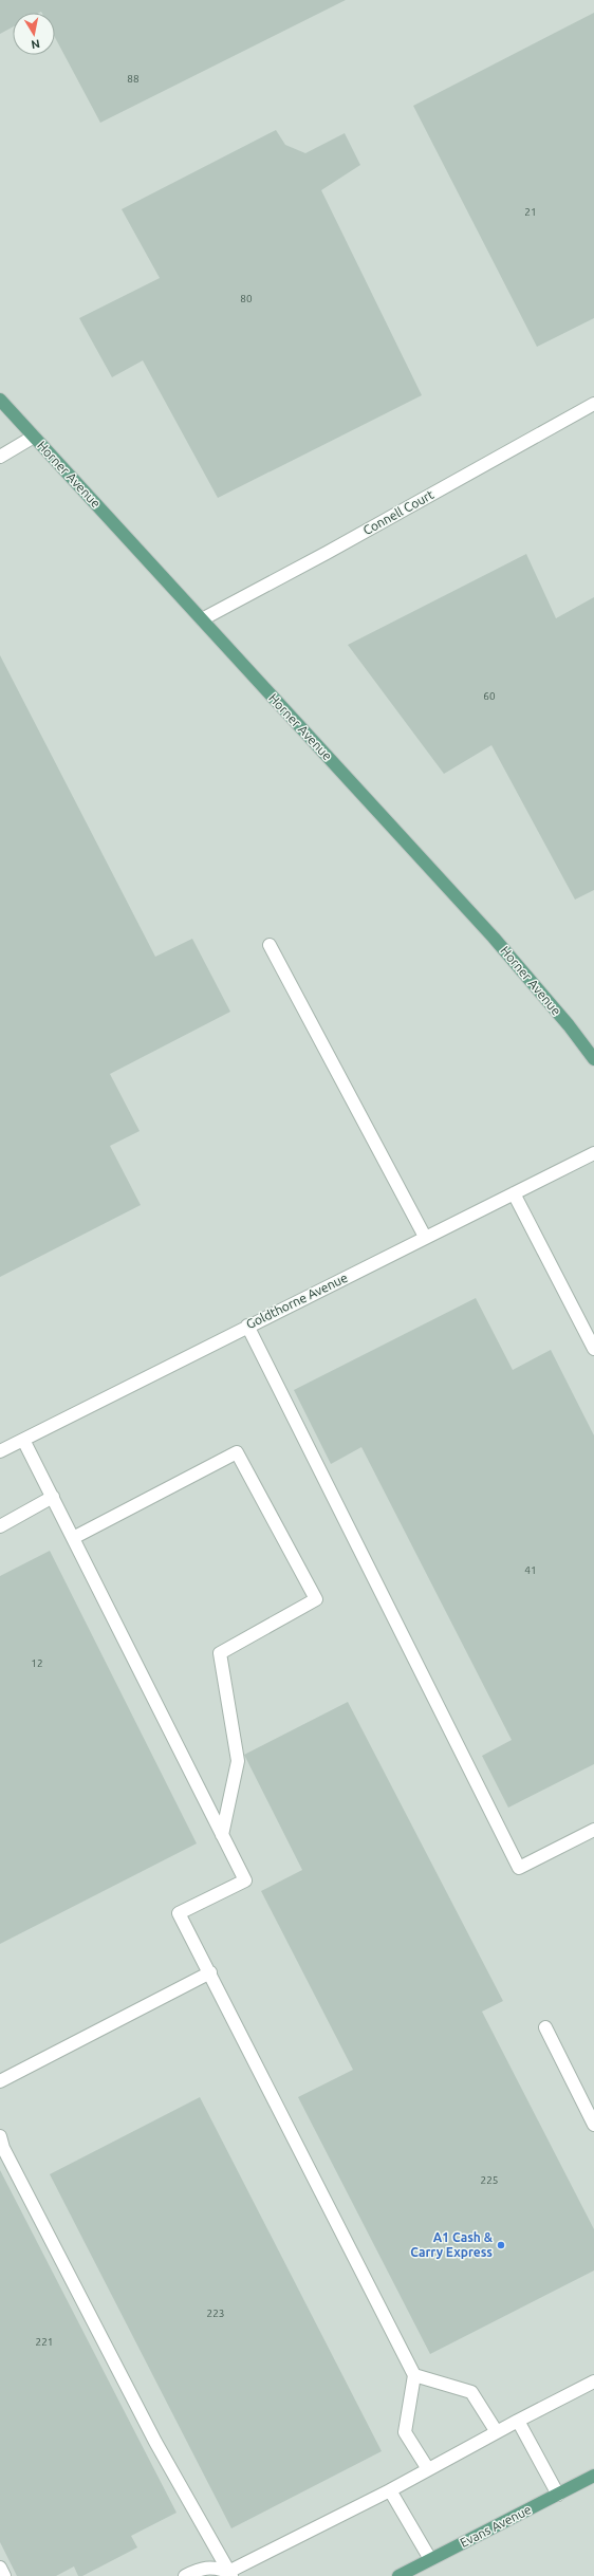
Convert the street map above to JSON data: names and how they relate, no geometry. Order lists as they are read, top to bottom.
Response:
{
  "streets": {
    "main road": ["Horner Avenue", "Evans Avenue"],
    "street": ["Connell Court", "Goldthorne Avenue"]
  },
  "crossings": [
    ["Horner Avenue", "Connell Court"]
  ],
  "places": ["A1 Cash & Carry Express"],
  "house_numbers": [
    "88",
    "21",
    "80",
    "60",
    "41",
    "12",
    "225",
    "223",
    "221"
  ],
  "north": "bottom"
}
